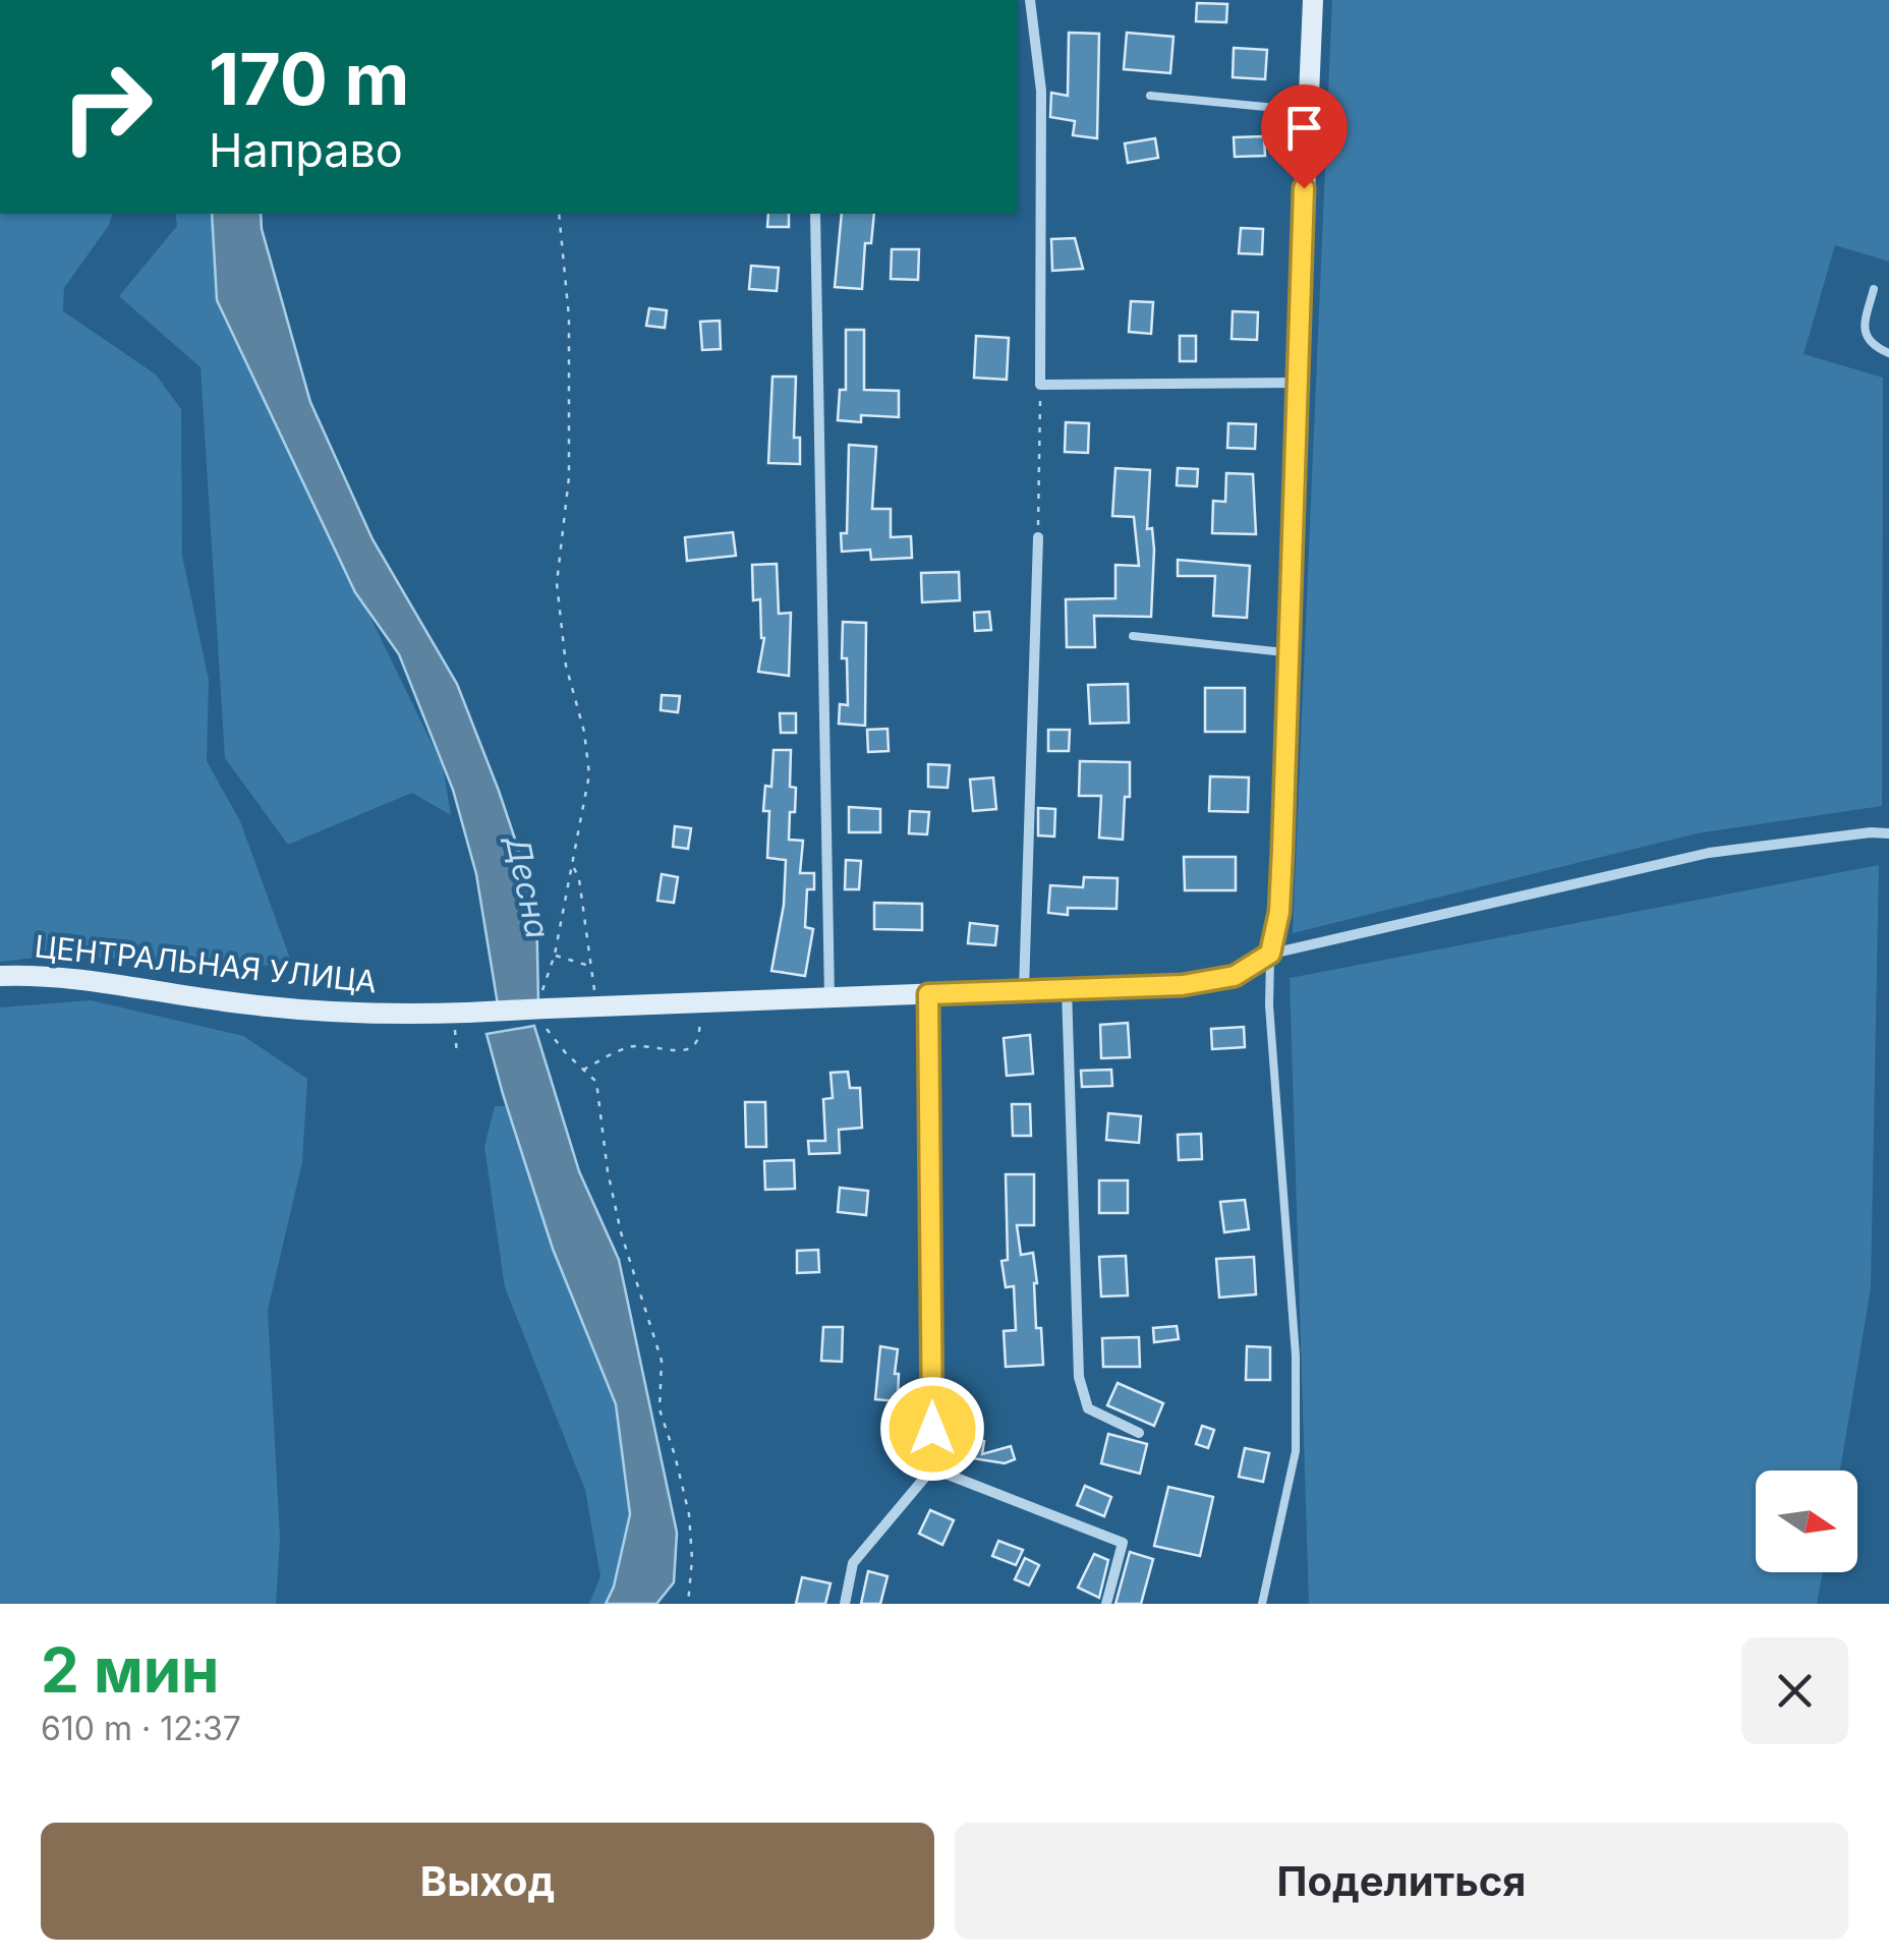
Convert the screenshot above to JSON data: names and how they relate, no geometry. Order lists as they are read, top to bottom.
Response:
{
  "streets": {
    "street": ["ЦЕНТРАЛЬНАЯ УЛИЦА"]
  },
  "water": ["Десна"],
  "north": "right",
  "page": {
    "turn": ["170 m", "Направо"],
    "heading": ["2 мин", "610 m · 12:37"],
    "buttons": ["Выход", "Поделиться"]
  }
}
